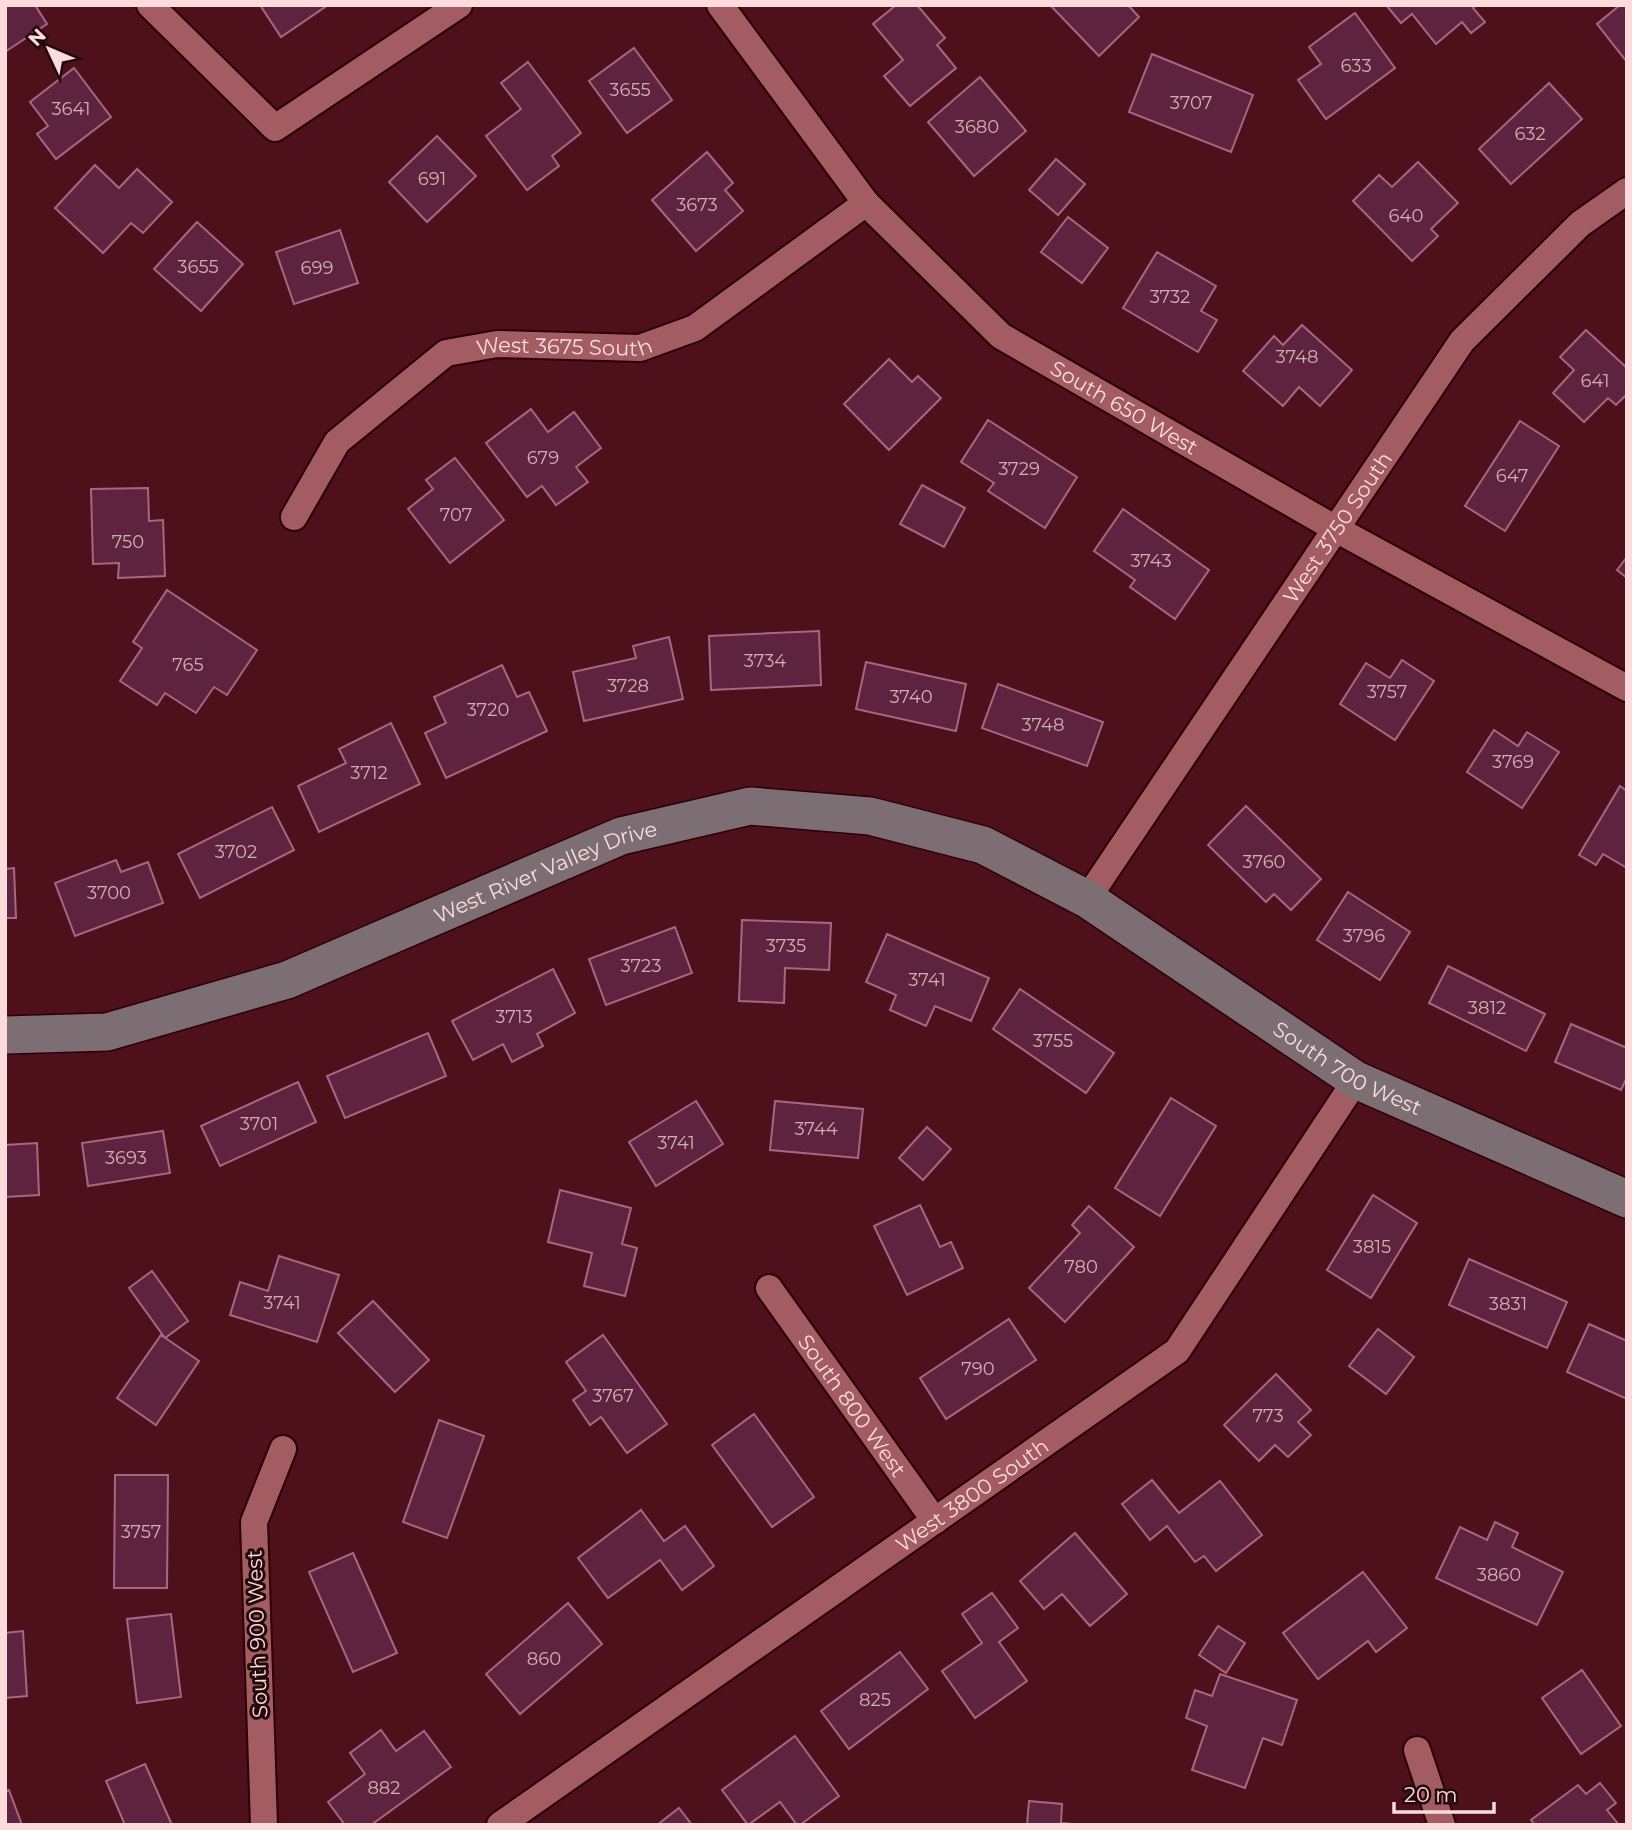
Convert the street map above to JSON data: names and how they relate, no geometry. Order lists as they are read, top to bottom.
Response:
{
  "streets": {
    "street": [
      "West 3675 South",
      "South 650 West",
      "West 3750 South",
      "West River Valley Drive",
      "South 700 West",
      "South 800 West",
      "West 3800 South",
      "South 900 West"
    ]
  },
  "crossings": [
    ["West 3675 South", "South 650 West"],
    ["South 650 West", "West 3750 South"],
    ["West 3750 South", "West River Valley Drive"],
    ["West 3750 South", "South 700 West"],
    ["West River Valley Drive", "South 700 West"],
    ["South 700 West", "West 3800 South"],
    ["South 800 West", "West 3800 South"]
  ],
  "house_numbers": [
    "633",
    "3655",
    "3707",
    "3641",
    "3680",
    "632",
    "691",
    "3673",
    "640",
    "3655",
    "699",
    "3732",
    "3748",
    "641",
    "679",
    "3729",
    "647",
    "707",
    "750",
    "3743",
    "3734",
    "765",
    "3728",
    "3757",
    "3740",
    "3720",
    "3748",
    "3769",
    "3712",
    "3702",
    "3760",
    "3700",
    "3796",
    "3735",
    "3723",
    "3741",
    "3812",
    "3713",
    "3755",
    "3701",
    "3744",
    "3741",
    "3693",
    "3815",
    "780",
    "3741",
    "3831",
    "790",
    "3767",
    "773",
    "3757",
    "3860",
    "860",
    "825",
    "882"
  ],
  "scale_bar": "20 m",
  "north": "top left"
}
